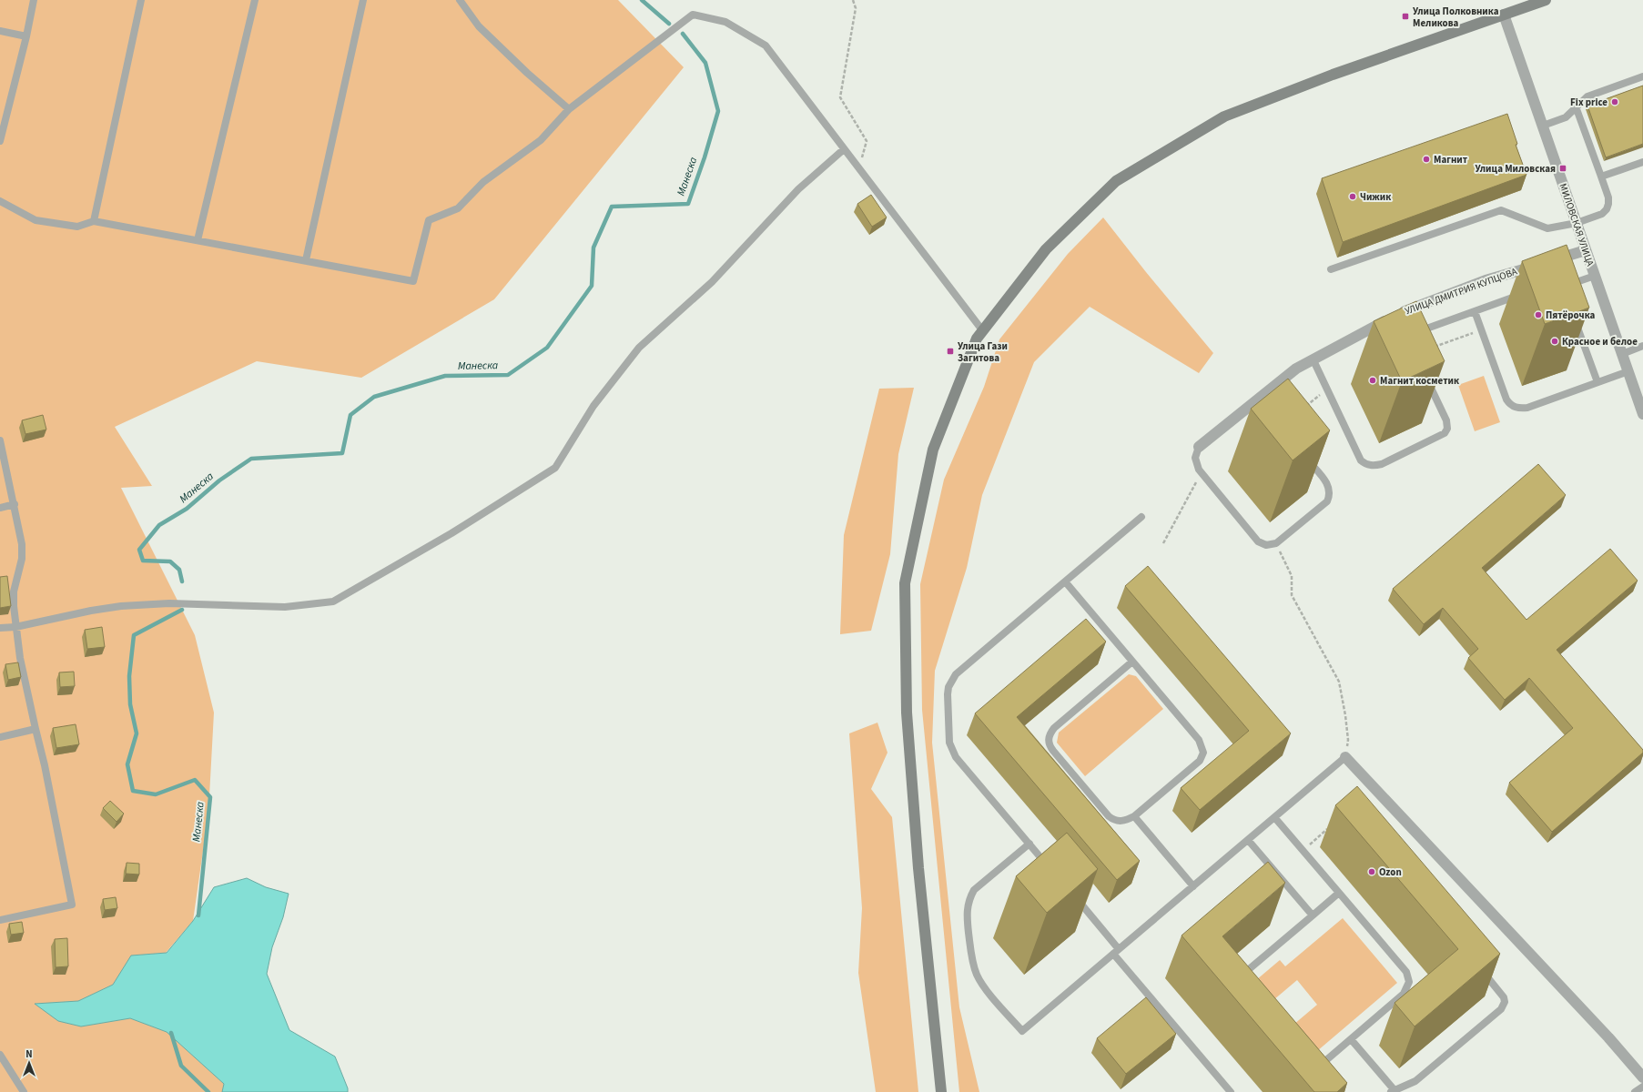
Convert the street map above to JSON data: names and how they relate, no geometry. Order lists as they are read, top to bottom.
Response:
{
  "streets": {
    "street": ["МИЛОВСКАЯ УЛИЦА", "УЛИЦА ДМИТРИЯ КУПЦОВА"]
  },
  "crossings": [
    ["МИЛОВСКАЯ УЛИЦА", "УЛИЦА ДМИТРИЯ КУПЦОВА"]
  ],
  "water": ["Манеска"],
  "places": {
    "transit": ["Улица Полковника Меликова", "Улица Миловская", "Улица Гази Загитова"],
    "other": [
      "Fix price",
      "Магнит",
      "Чижик",
      "Пятёрочка",
      "Красное и белое",
      "Магнит косметик",
      "Ozon"
    ]
  },
  "north": "top"
}
